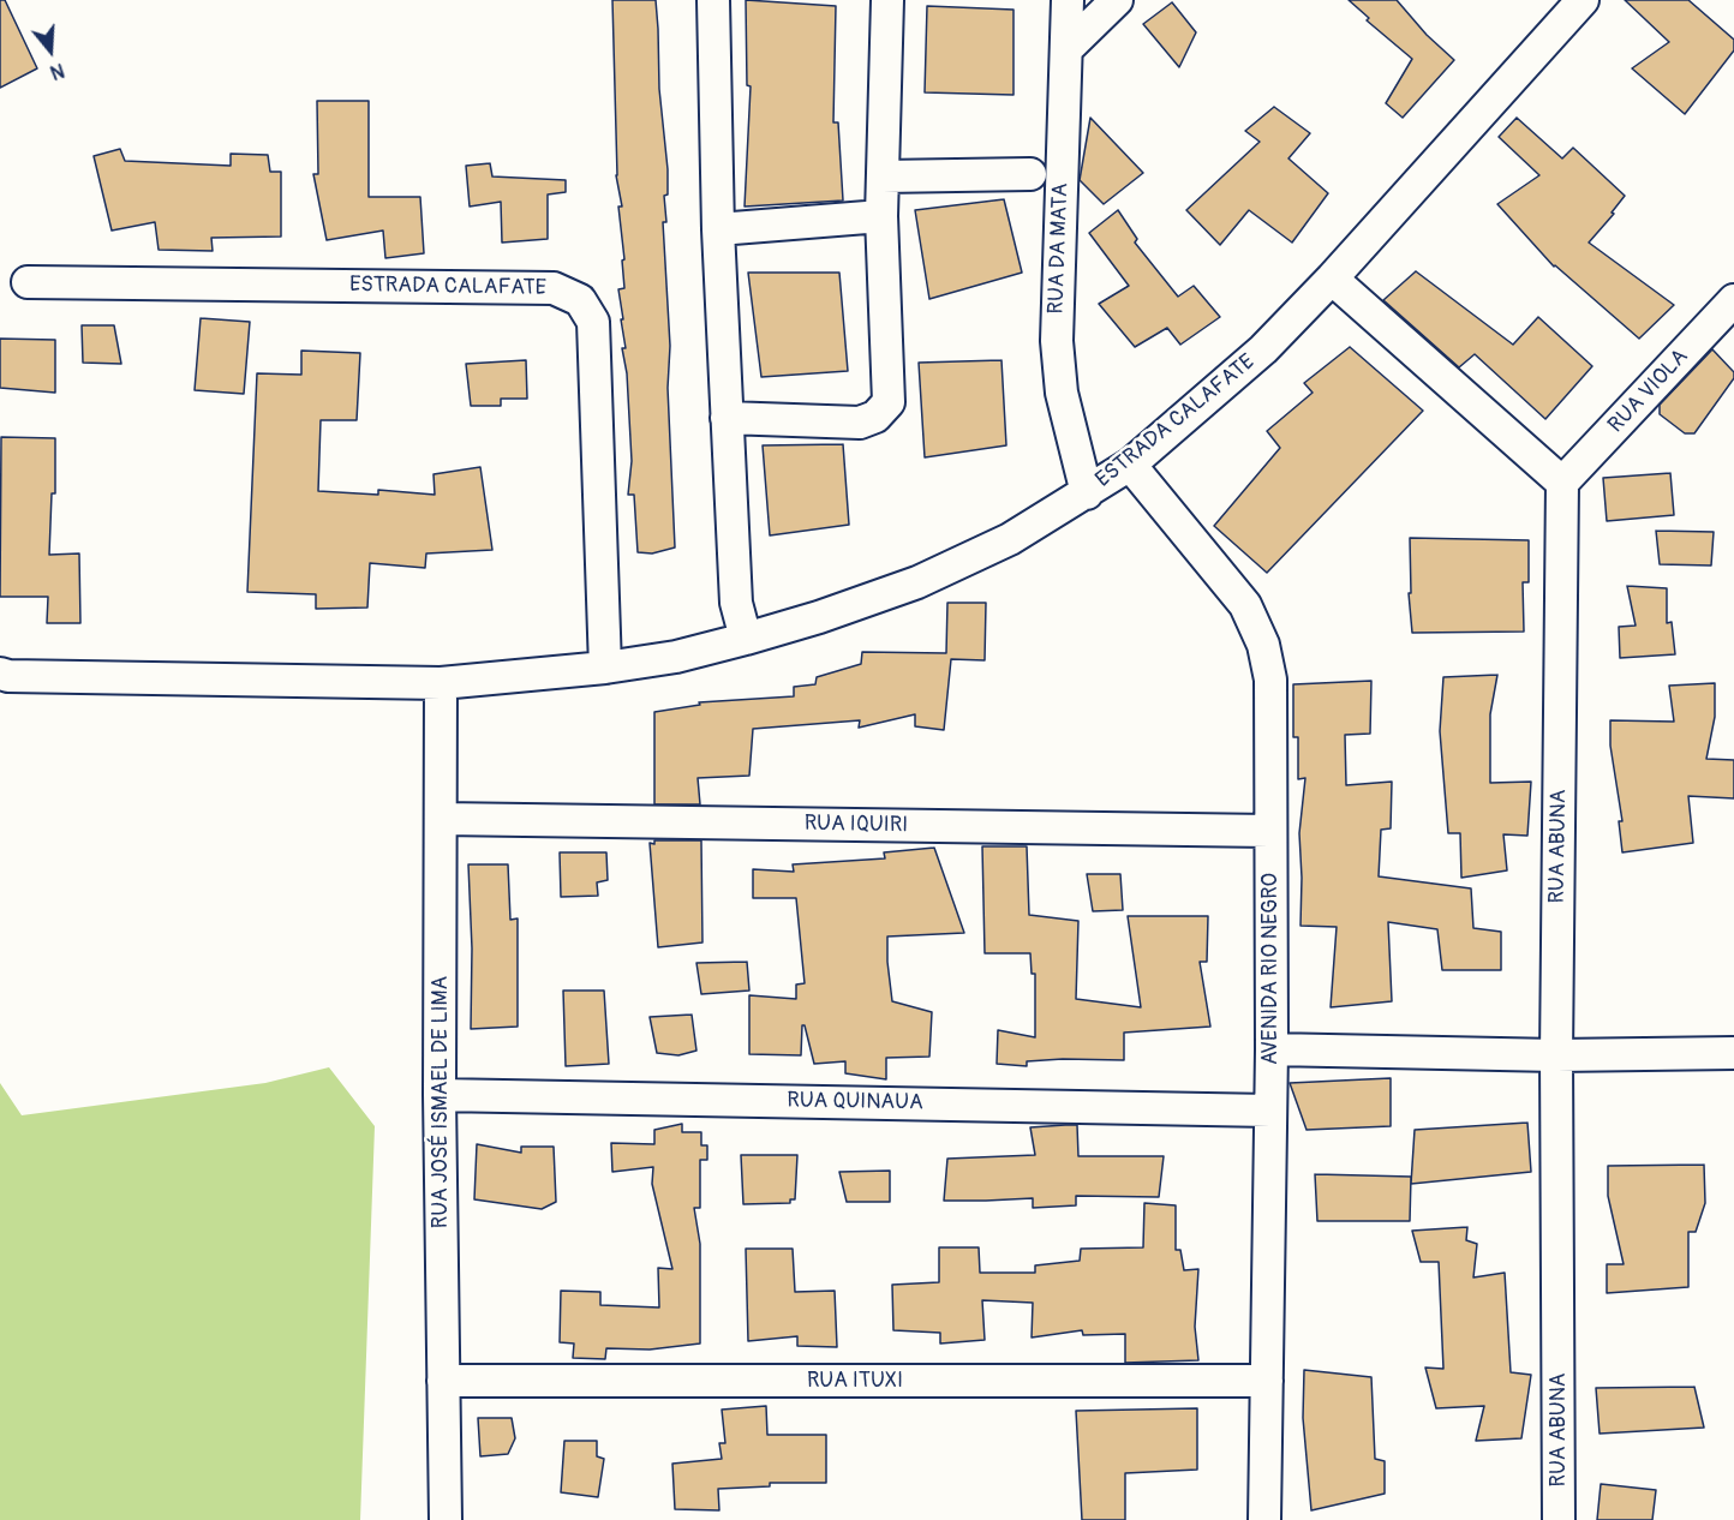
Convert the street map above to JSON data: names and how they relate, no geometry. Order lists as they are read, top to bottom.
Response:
{
  "streets": {
    "street": [
      "RUA DA MATA",
      "ESTRADA CALAFATE",
      "RUA VIOLA",
      "RUA IQUIRI",
      "RUA ABUNA",
      "AVENIDA RIO NEGRO",
      "RUA JOSÉ ISMAEL DE LIMA",
      "RUA QUINAUA",
      "RUA ITUXI"
    ]
  },
  "crossings": [
    ["RUA DA MATA", "ESTRADA CALAFATE"],
    ["ESTRADA CALAFATE", "AVENIDA RIO NEGRO"],
    ["ESTRADA CALAFATE", "RUA JOSÉ ISMAEL DE LIMA"],
    ["RUA VIOLA", "RUA ABUNA"],
    ["RUA IQUIRI", "AVENIDA RIO NEGRO"],
    ["RUA IQUIRI", "RUA JOSÉ ISMAEL DE LIMA"],
    ["AVENIDA RIO NEGRO", "RUA QUINAUA"],
    ["AVENIDA RIO NEGRO", "RUA ITUXI"],
    ["RUA JOSÉ ISMAEL DE LIMA", "RUA QUINAUA"],
    ["RUA JOSÉ ISMAEL DE LIMA", "RUA ITUXI"]
  ],
  "north": "bottom"
}
